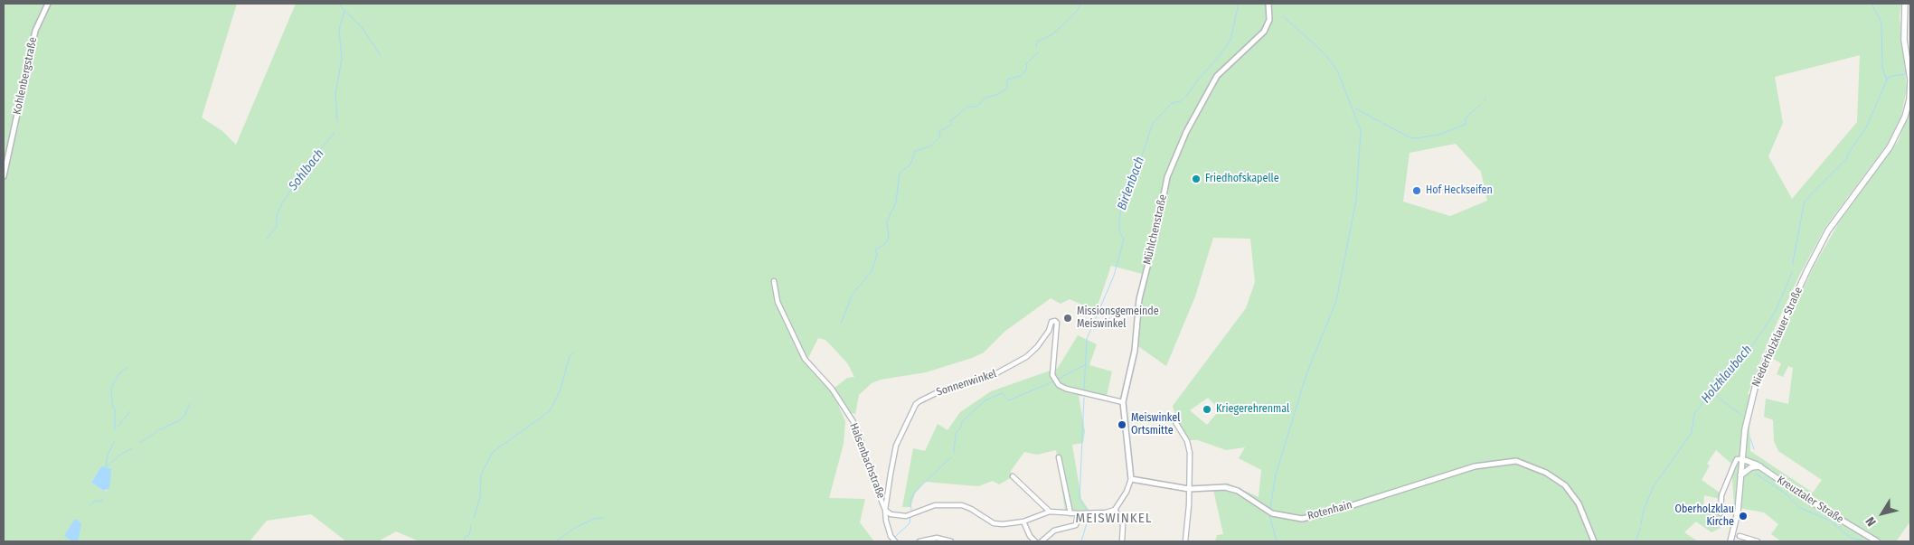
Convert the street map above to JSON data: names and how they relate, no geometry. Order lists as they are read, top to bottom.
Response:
{
  "streets": {
    "main road": ["Niederholzklauer Straße", "Kreuztaler Straße"],
    "street": [
      "Kohlenbergstraße",
      "Mühlchenstraße",
      "Sonnenwinkel",
      "Halsenbachstraße",
      "Rotenhain"
    ]
  },
  "crossings": [
    ["Mühlchenstraße", "Sonnenwinkel"],
    ["Mühlchenstraße", "Rotenhain"],
    ["Niederholzklauer Straße", "Kreuztaler Straße"],
    ["Sonnenwinkel", "Halsenbachstraße"]
  ],
  "districts": ["MEISWINKEL"],
  "water": ["Sohlbach", "Birlenbach", "Holzklaubach"],
  "places": [
    "Friedhofskapelle",
    "Hof Heckseifen",
    "Missionsgemeinde Meiswinkel",
    "Kriegerehrenmal",
    "Meiswinkel Ortsmitte",
    "Oberholzklau Kirche"
  ],
  "north": "bottom left"
}
